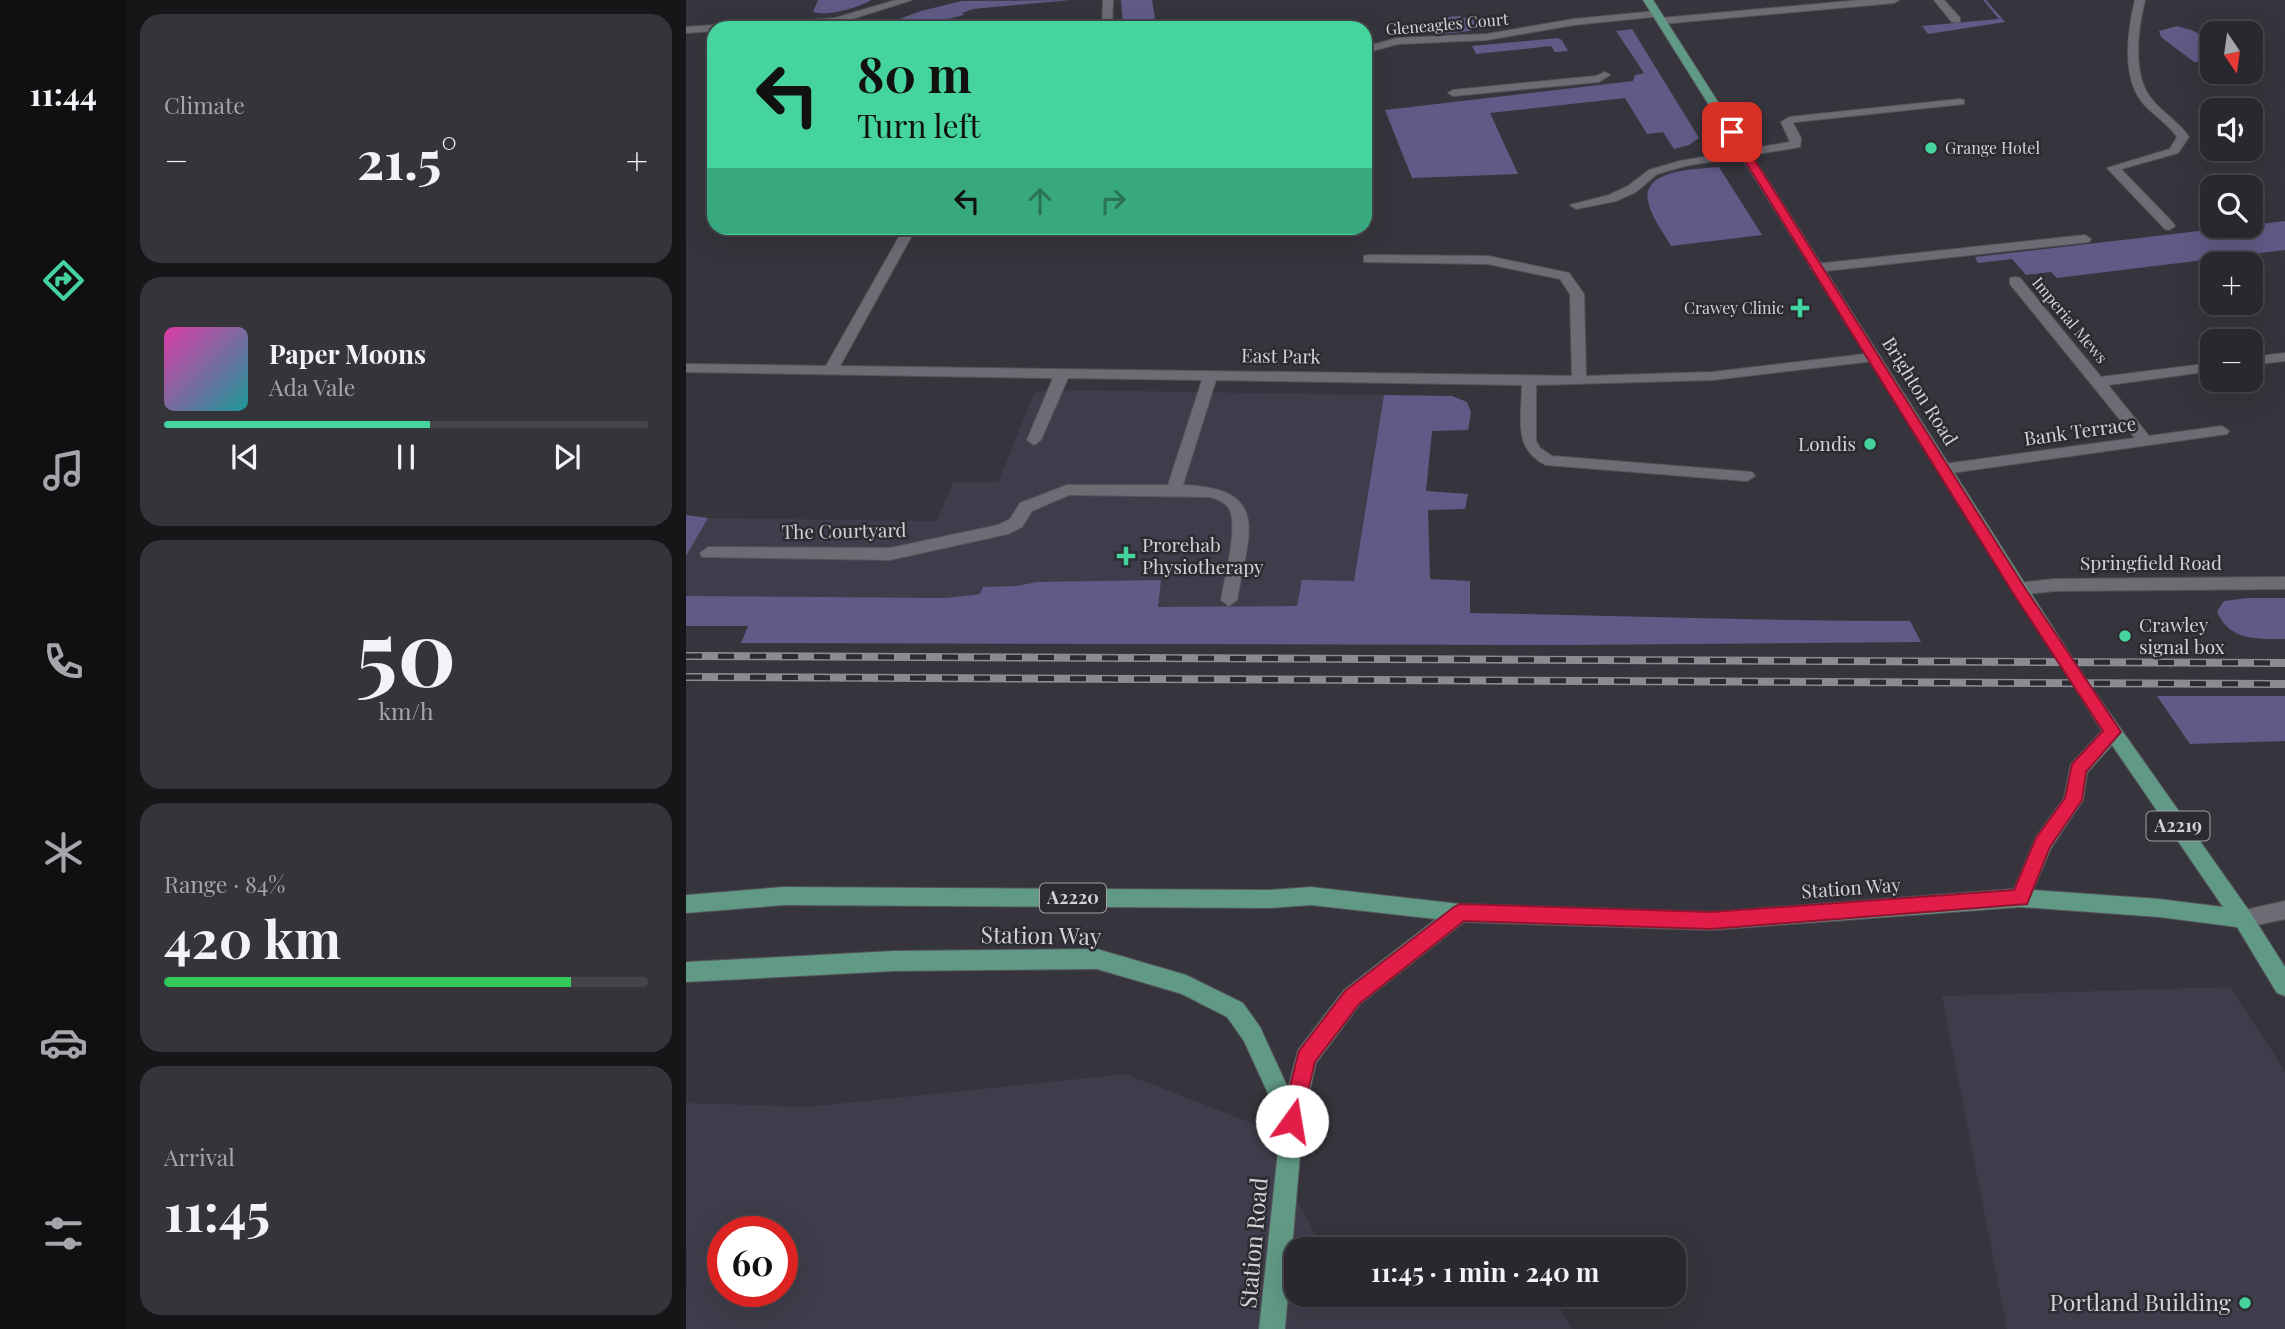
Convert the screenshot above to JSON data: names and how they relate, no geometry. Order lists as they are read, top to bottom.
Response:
{
  "streets": {
    "main road": [
      "Brighton Road",
      "A2219",
      "Station Way",
      "A2220",
      "Station Road"
    ],
    "street": [
      "Gleneagles Court",
      "Imperial Mews",
      "East Park",
      "Bank Terrace",
      "The Courtyard",
      "Springfield Road"
    ]
  },
  "crossings": [
    ["Gleneagles Court", "Brighton Road"],
    ["Imperial Mews", "Bank Terrace"],
    ["East Park", "Brighton Road"],
    ["Brighton Road", "Bank Terrace"],
    ["Brighton Road", "Springfield Road"],
    ["Brighton Road", "A2219"],
    ["A2219", "Station Way"],
    ["Station Way", "Station Road"]
  ],
  "places": {
    "other": [
      "Grange Hotel",
      "Londis",
      "Crawley signal box",
      "Portland Building"
    ],
    "health": ["Crawey Clinic", "Prorehab Physiotherapy"]
  },
  "north": "bottom",
  "page": {
    "tabs": "11:44",
    "tile": [
      "Climate",
      ["50", "km/h"],
      ["Range · 84%", "420 km"],
      ["Arrival", "11:45"]
    ],
    "map_buttons": ["+", "−"],
    "turn": ["80 m", "Turn left"],
    "heat": ["−", "21.5°", "+"],
    "song": ["Paper Moons", "Ada Vale"],
    "limit": "60",
    "trip": "11:45 · 1 min · 240 m"
  }
}
